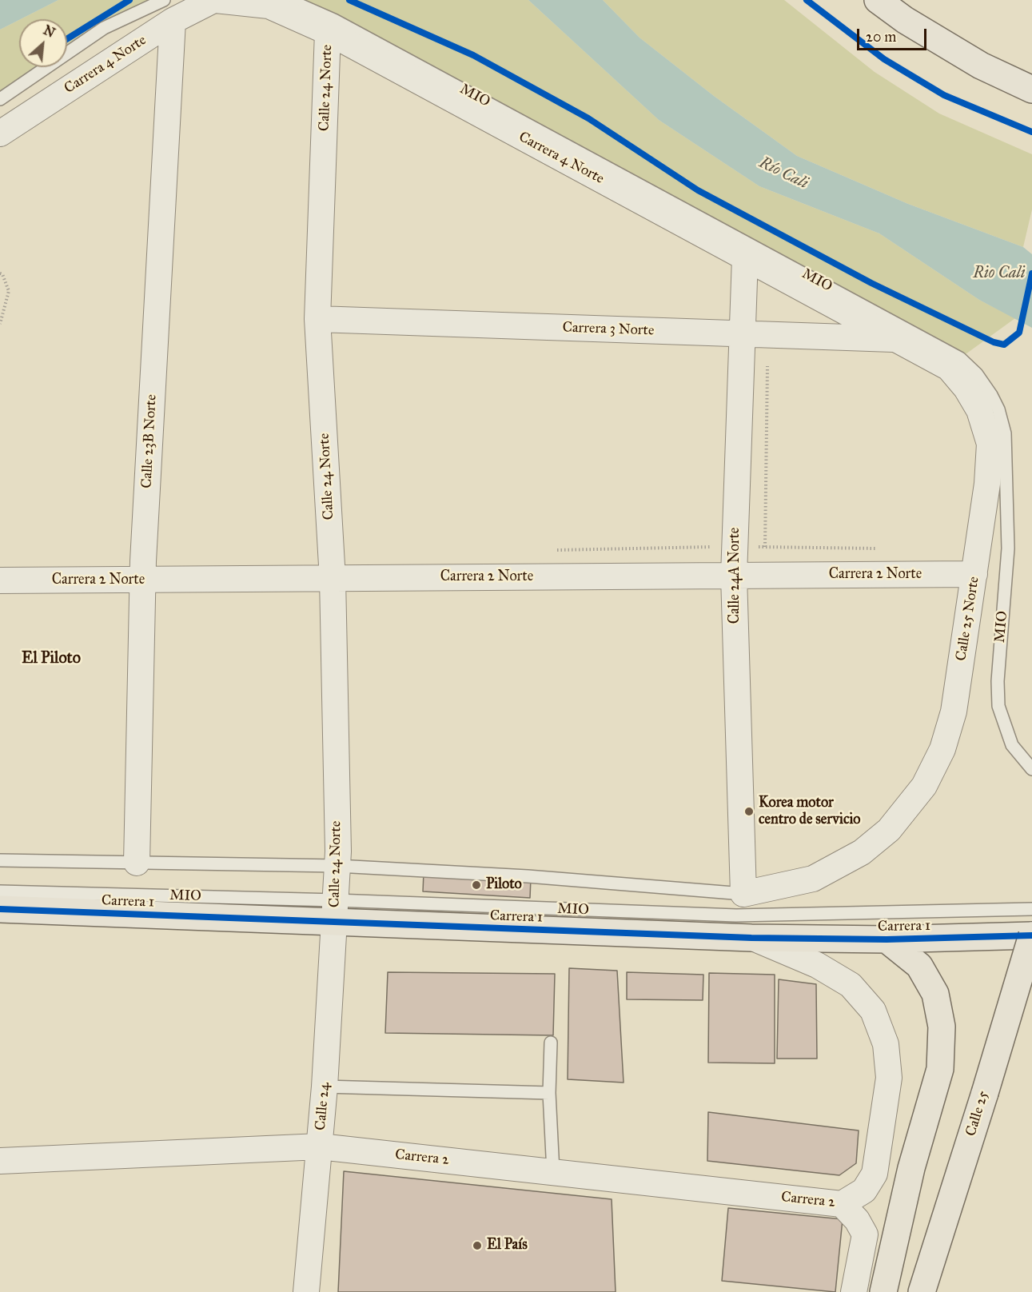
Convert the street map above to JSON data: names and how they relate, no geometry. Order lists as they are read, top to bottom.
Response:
{
  "streets": {
    "main road": ["Carrera 1", "Calle 25"],
    "street": [
      "Carrera 4 Norte",
      "Calle 24 Norte",
      "Carrera 3 Norte",
      "Calle 23B Norte",
      "Carrera 2 Norte",
      "Calle 24A Norte",
      "Calle 25 Norte",
      "Calle 24",
      "Carrera 2"
    ],
    "lane": ["MIO"]
  },
  "crossings": [
    ["Carrera 4 Norte", "Calle 24 Norte"],
    ["Carrera 4 Norte", "Carrera 3 Norte"],
    ["Carrera 4 Norte", "Calle 23B Norte"],
    ["Carrera 4 Norte", "Calle 24A Norte"],
    ["Carrera 4 Norte", "Calle 25 Norte"],
    ["Calle 24 Norte", "MIO"],
    ["Calle 24 Norte", "Carrera 3 Norte"],
    ["Calle 24 Norte", "Carrera 2 Norte"],
    ["Calle 24 Norte", "Carrera 1"],
    ["Calle 24 Norte", "Calle 24"],
    ["MIO", "Carrera 1"],
    ["MIO", "Calle 24"],
    ["Carrera 3 Norte", "Calle 24A Norte"],
    ["Carrera 3 Norte", "Calle 25 Norte"],
    ["Calle 23B Norte", "Carrera 2 Norte"],
    ["Carrera 2 Norte", "Calle 24A Norte"],
    ["Carrera 2 Norte", "Calle 25 Norte"],
    ["Calle 24A Norte", "Calle 25 Norte"],
    ["Carrera 1", "Calle 24"],
    ["Carrera 1", "Calle 25"],
    ["Carrera 1", "Carrera 2"],
    ["Calle 24", "Carrera 2"]
  ],
  "districts": ["El Piloto"],
  "water": ["Río Cali", "Rio Cali"],
  "places": ["Korea motor centro de servicio", "Piloto", "El País"],
  "scale_bar": "20 m",
  "north": "top right"
}
